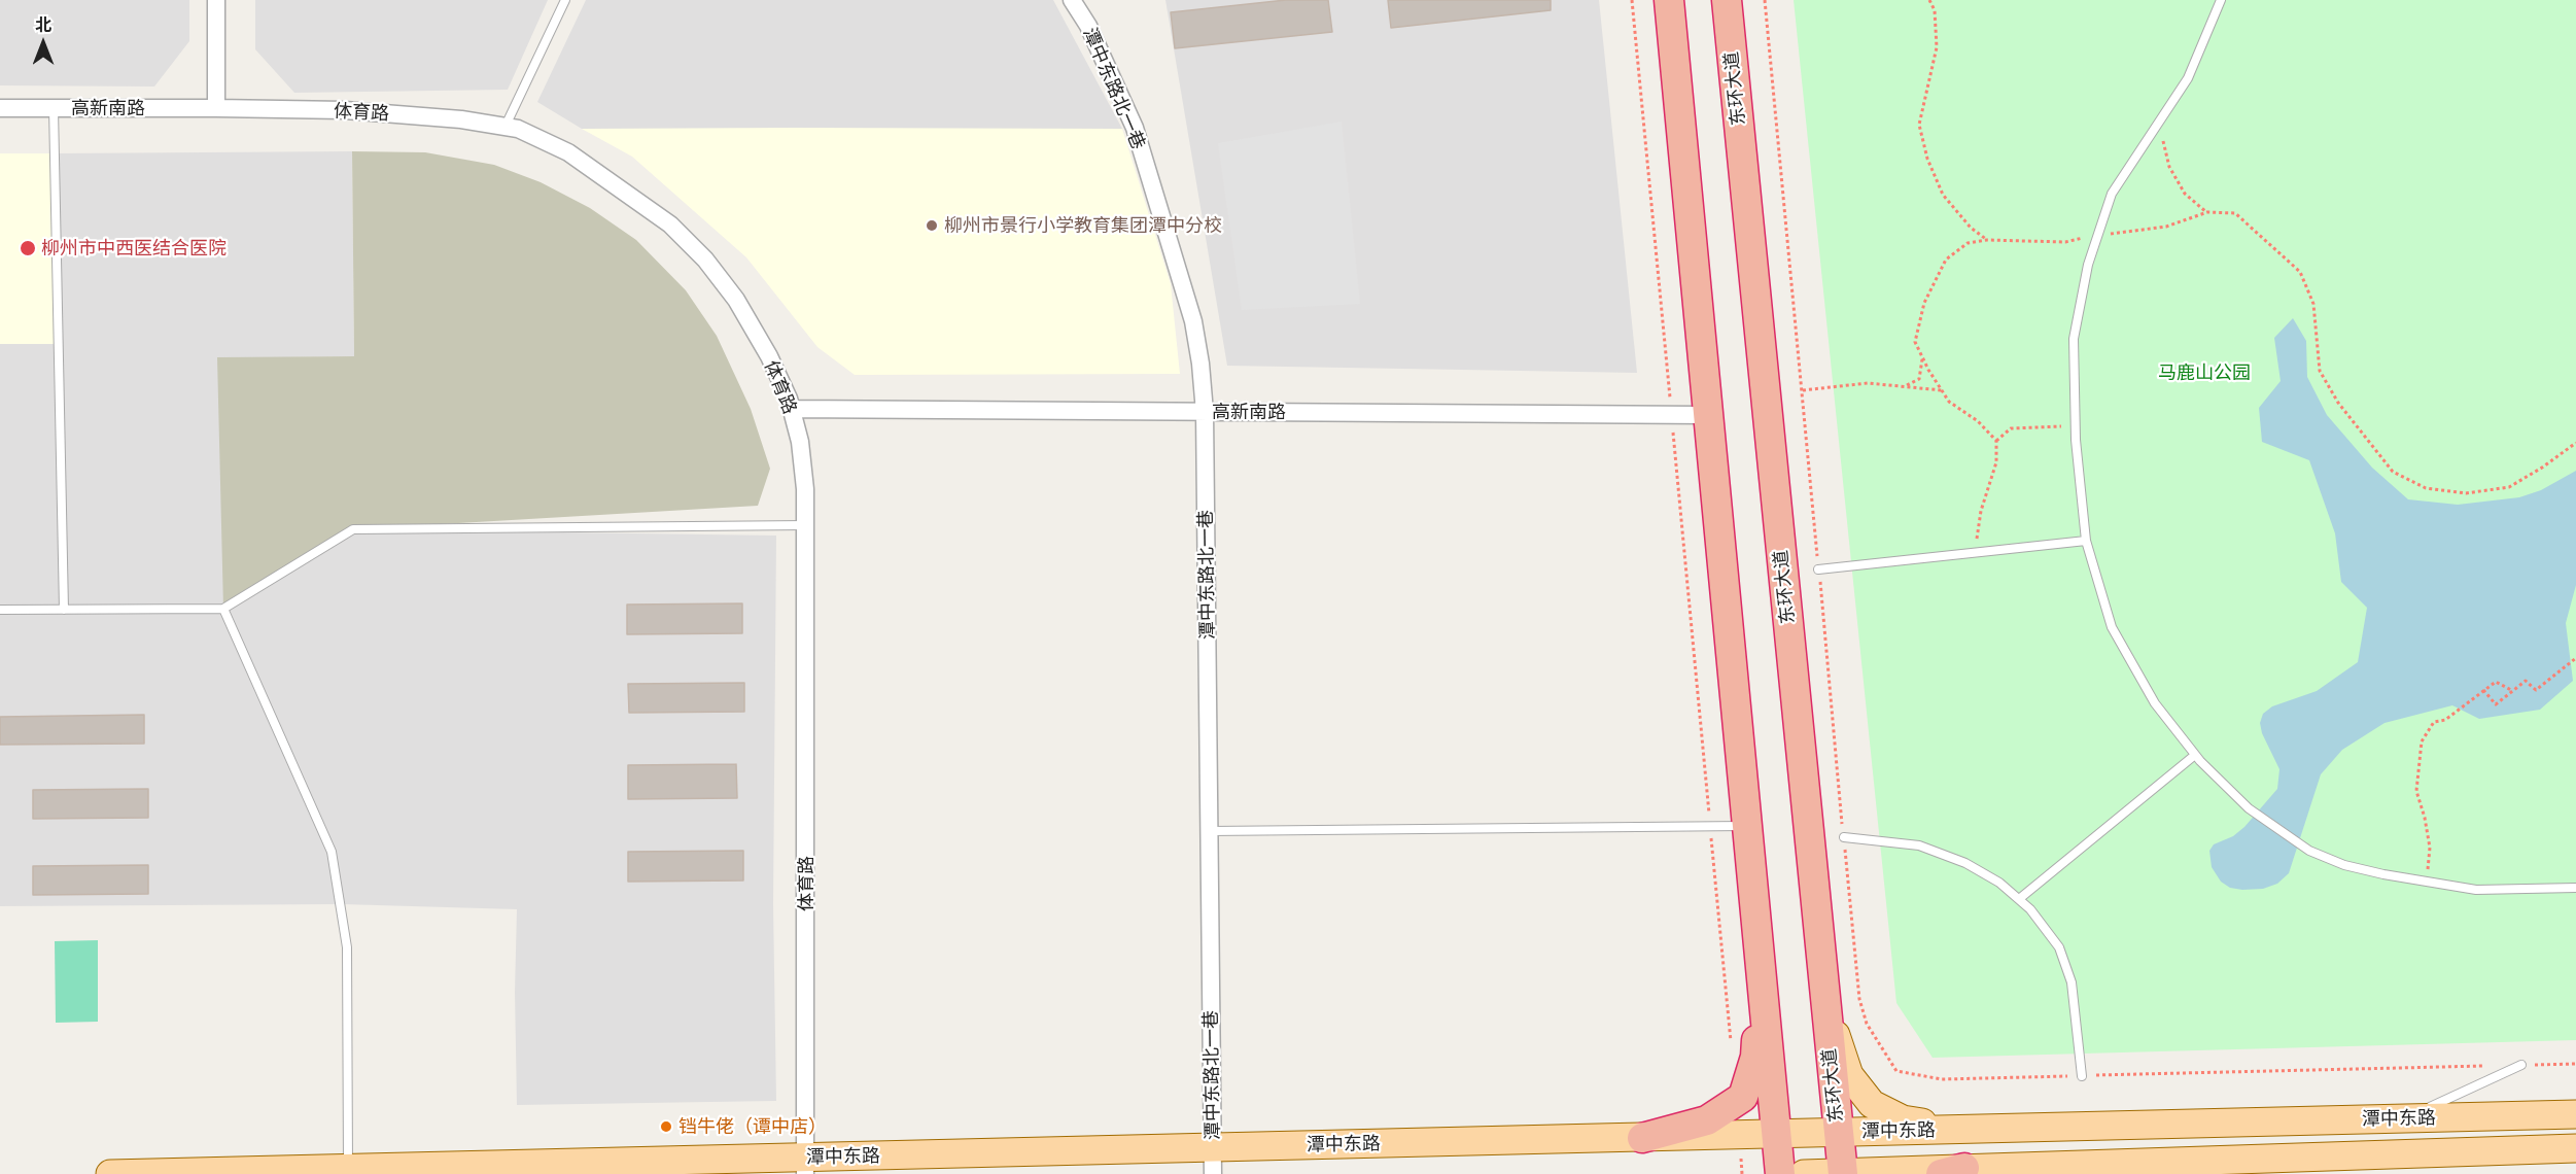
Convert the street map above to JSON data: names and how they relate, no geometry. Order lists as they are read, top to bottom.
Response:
{
  "streets": {
    "highway": ["东环大道"],
    "main road": ["潭中东路"],
    "street": ["潭中东路北一巷", "高新南路", "体育路"]
  },
  "crossings": [
    ["潭中东路北一巷", "高新南路"],
    ["潭中东路北一巷", "潭中东路"],
    ["东环大道", "潭中东路"],
    ["高新南路", "体育路"],
    ["体育路", "潭中东路"]
  ],
  "parks": ["马鹿山公园"],
  "places": ["柳州市景行小学教育集团潭中分校", "柳州市中西医结合医院", "铛牛佬（谭中店）"],
  "north": "top"
}
